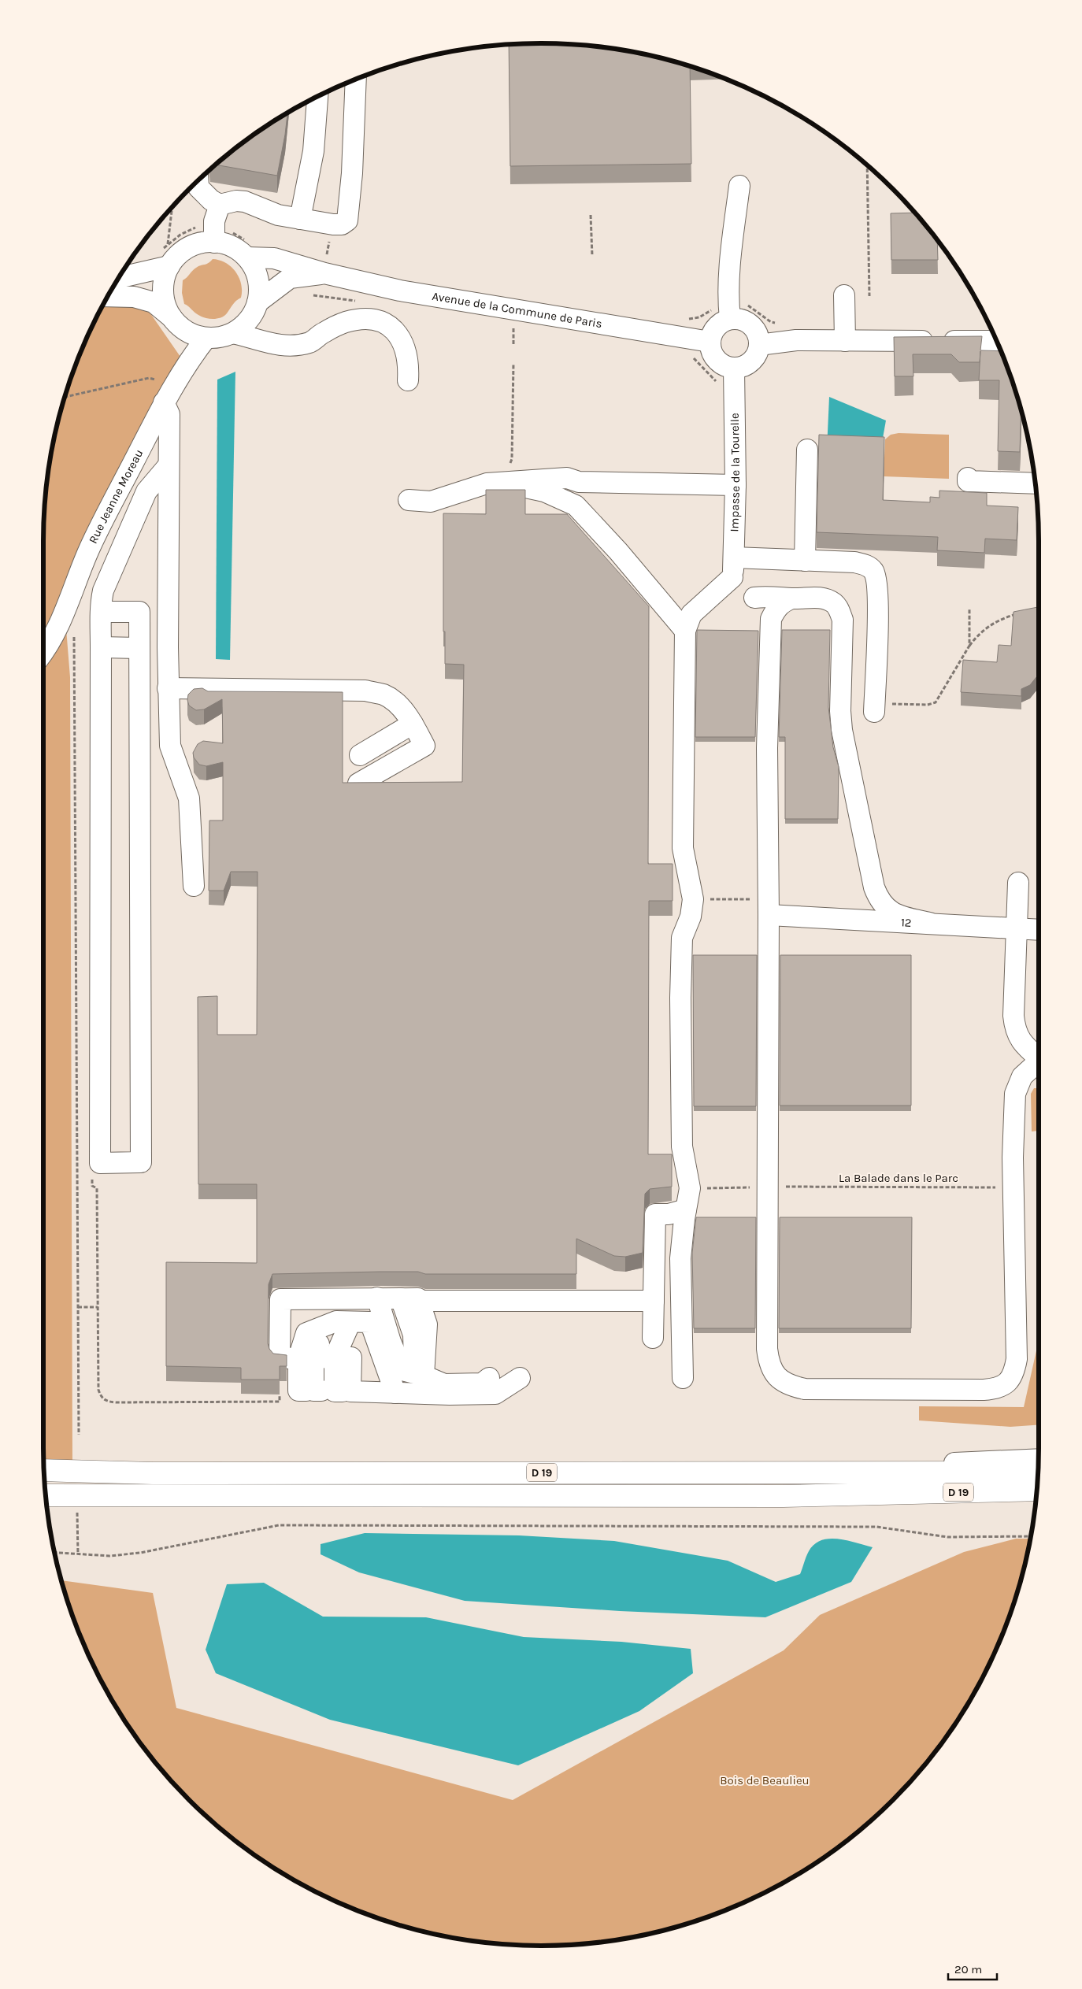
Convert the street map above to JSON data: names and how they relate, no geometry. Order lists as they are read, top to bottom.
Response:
{
  "streets": {
    "main road": ["D 19"],
    "street": [
      "Avenue de la Commune de Paris",
      "Impasse de la Tourelle",
      "Rue Jeanne Moreau",
      "12"
    ],
    "path": ["La Balade dans le Parc"]
  },
  "crossings": [
    ["Avenue de la Commune de Paris", "Impasse de la Tourelle"],
    ["Avenue de la Commune de Paris", "Rue Jeanne Moreau"]
  ],
  "parks": ["Bois de Beaulieu"],
  "scale_bar": "20 m"
}
